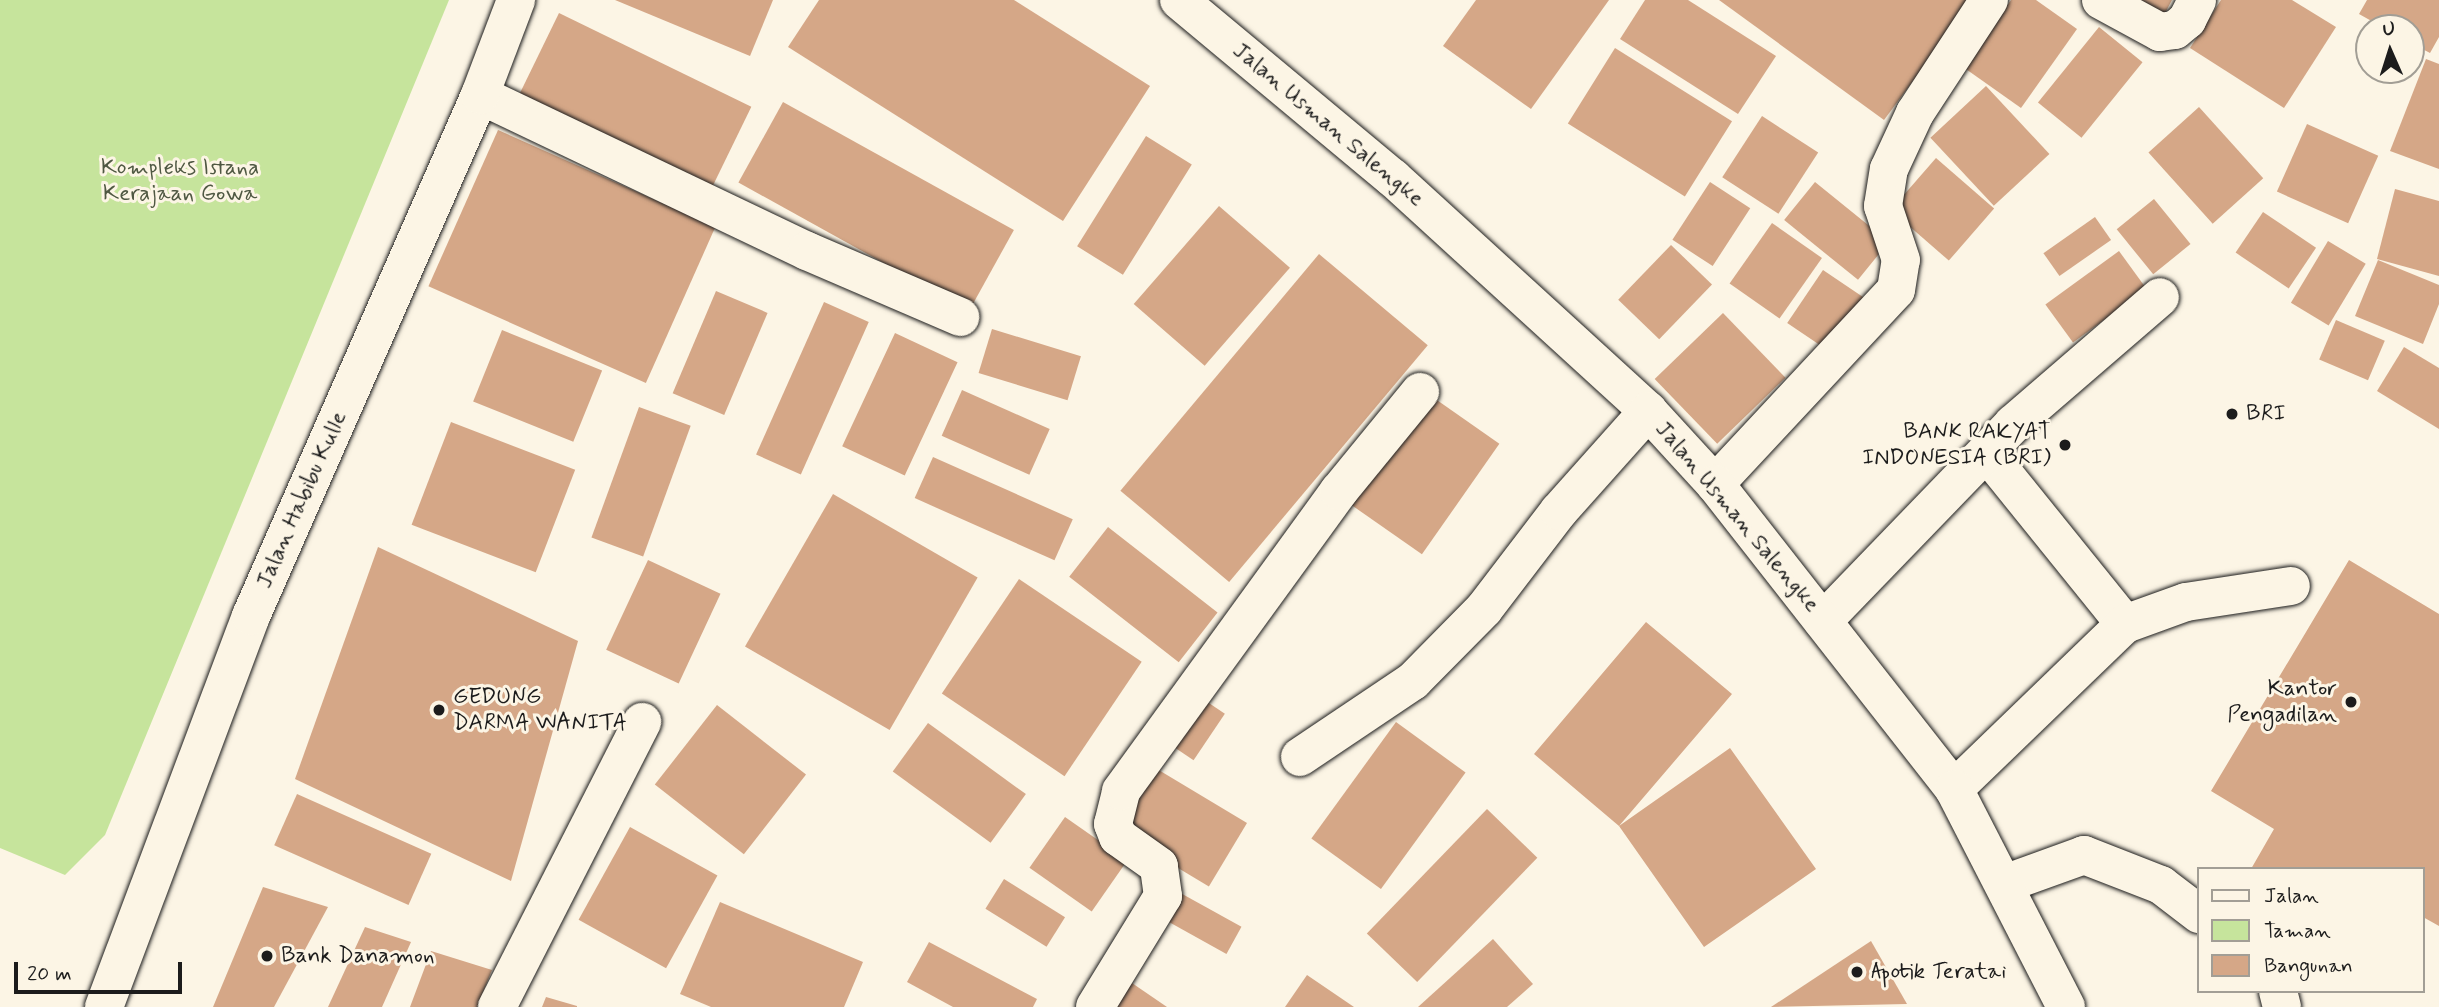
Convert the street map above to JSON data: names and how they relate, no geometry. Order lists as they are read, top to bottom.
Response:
{
  "streets": {
    "main road": ["Jalan Usman Salengke", "Jalan Habibu Kulle"]
  },
  "parks": ["Kompleks Istana Kerajaan Gowa"],
  "places": [
    "BRI",
    "BANK RAKYAT INDONESIA (BRI)",
    "Kantor Pengadilan",
    "GEDUNG DARMA WANITA",
    "Bank Danamon",
    "Apotik Teratai"
  ],
  "legend": ["Jalan", "Taman", "Bangunan"],
  "scale_bar": "20 m",
  "north": "top"
}
